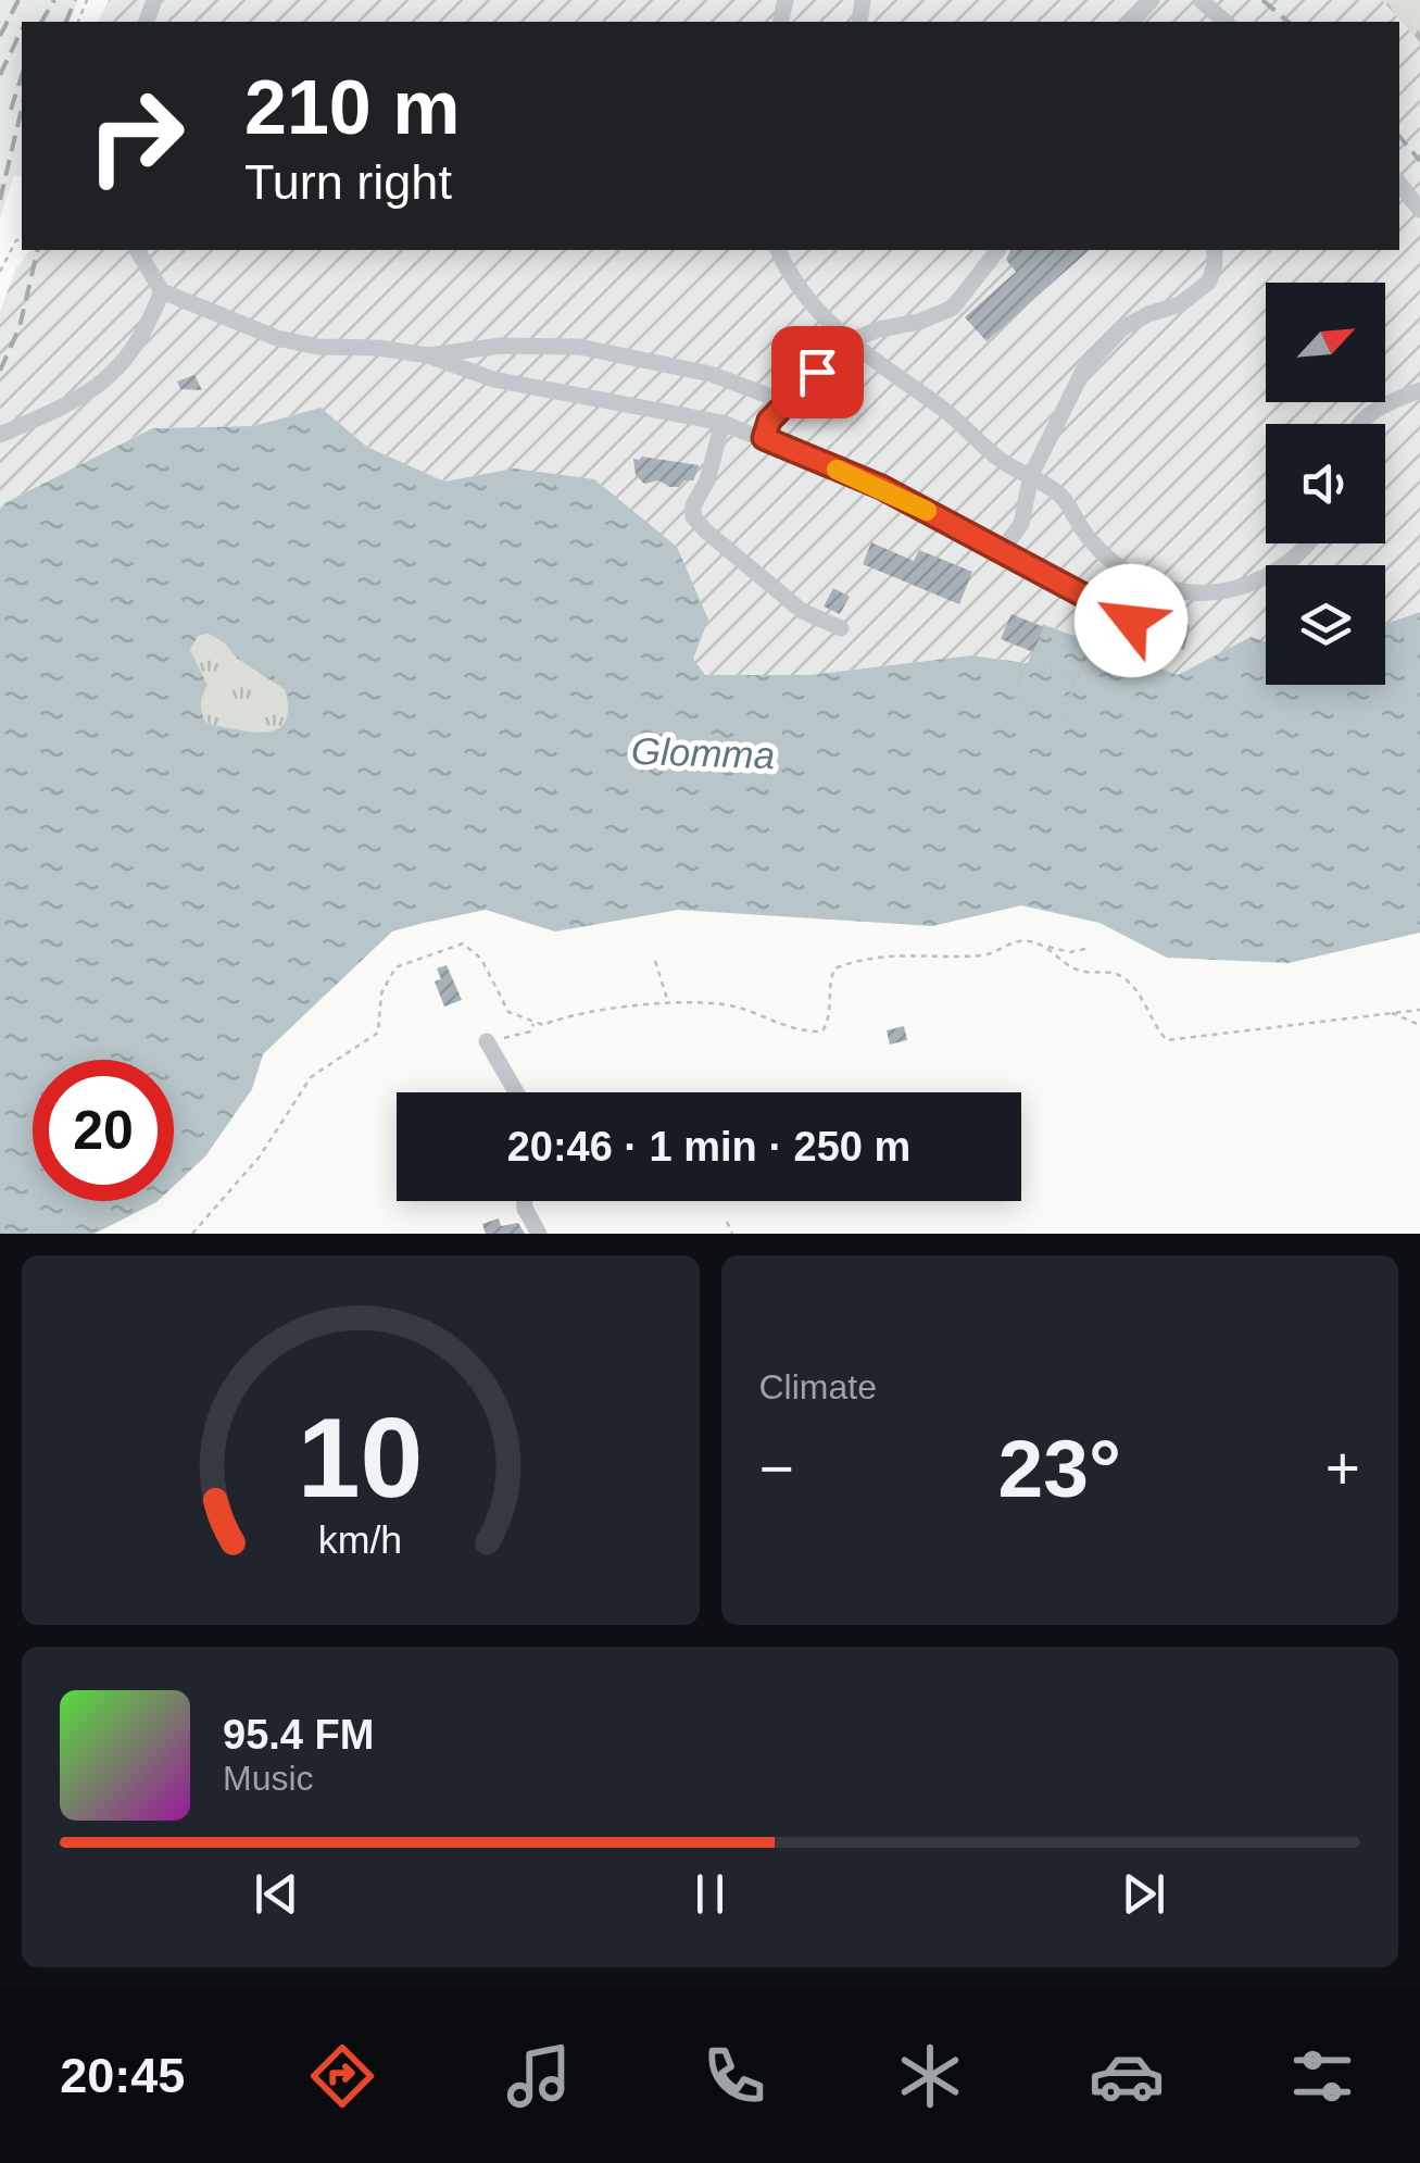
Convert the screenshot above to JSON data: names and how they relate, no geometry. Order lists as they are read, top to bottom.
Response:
{
  "water": ["Glomma"],
  "north": "top right",
  "page": {
    "turn": ["210 m", "Turn right"],
    "limit": "20",
    "trip": "20:46 · 1 min · 250 m",
    "tile": "Climate",
    "heat": ["−", "23°", "+"],
    "song": ["95.4 FM", "Music"],
    "tabs": "20:45",
    "gauge": ["10", "km/h"]
  }
}
